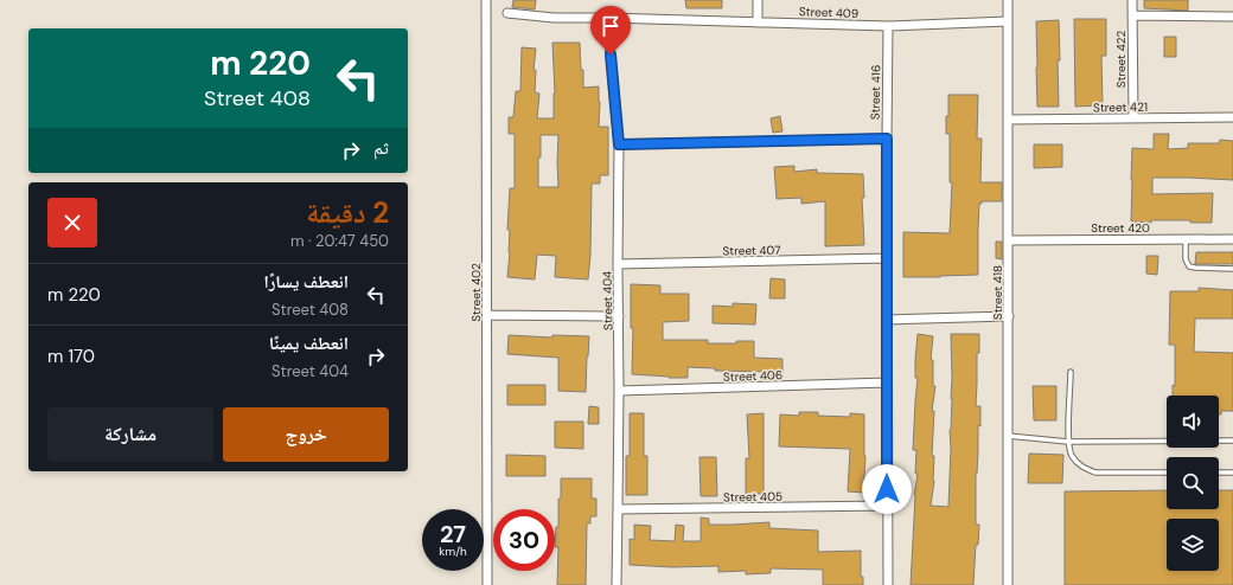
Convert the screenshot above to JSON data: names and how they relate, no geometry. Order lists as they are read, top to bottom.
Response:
{
  "streets": {
    "street": [
      "Street 409",
      "Street 422",
      "Street 416",
      "Street 421",
      "Street 420",
      "Street 407",
      "Street 402",
      "Street 418",
      "Street 404",
      "Street 406",
      "Street 405"
    ]
  },
  "crossings": [
    ["Street 409", "Street 416"],
    ["Street 409", "Street 418"],
    ["Street 409", "Street 404"],
    ["Street 422", "Street 421"],
    ["Street 416", "Street 407"],
    ["Street 416", "Street 406"],
    ["Street 416", "Street 405"],
    ["Street 421", "Street 418"],
    ["Street 420", "Street 418"],
    ["Street 407", "Street 404"],
    ["Street 404", "Street 406"],
    ["Street 404", "Street 405"]
  ],
  "page": {
    "turn": ["220 m", "Street 408"],
    "then": "ثم",
    "heading": ["2 دقيقة", "450 m · 20:47"],
    "list": [
      {
        "name": "انعطف يسارًا",
        "note": "Street 408",
        "value": "220 m"
      },
      {
        "name": "انعطف يمينًا",
        "note": "Street 404",
        "value": "170 m"
      }
    ],
    "buttons": ["خروج", "مشاركة"],
    "speed": "27 km/h",
    "limit": "30"
  }
}
